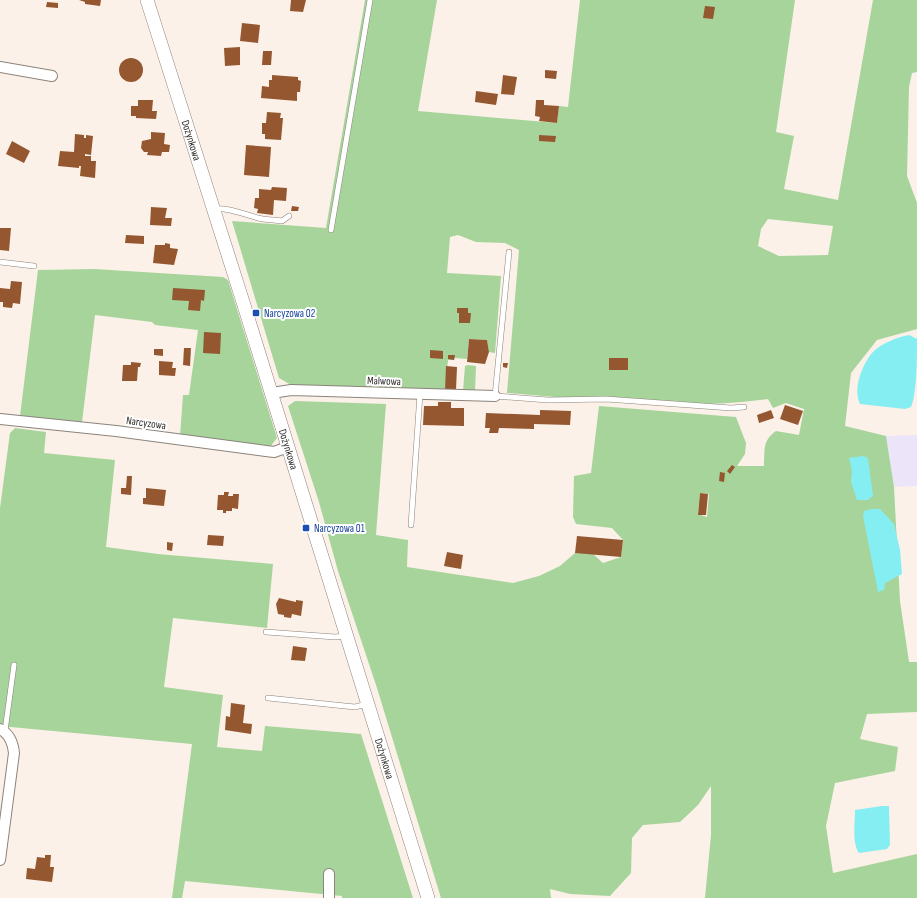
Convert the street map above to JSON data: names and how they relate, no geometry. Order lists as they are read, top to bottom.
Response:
{
  "streets": {
    "street": ["Dożynkowa", "Malwowa", "Narcyzowa"]
  },
  "crossings": [
    ["Dożynkowa", "Malwowa"],
    ["Dożynkowa", "Narcyzowa"]
  ],
  "places": {
    "transit": ["Narcyzowa 02", "Narcyzowa 01"]
  }
}
